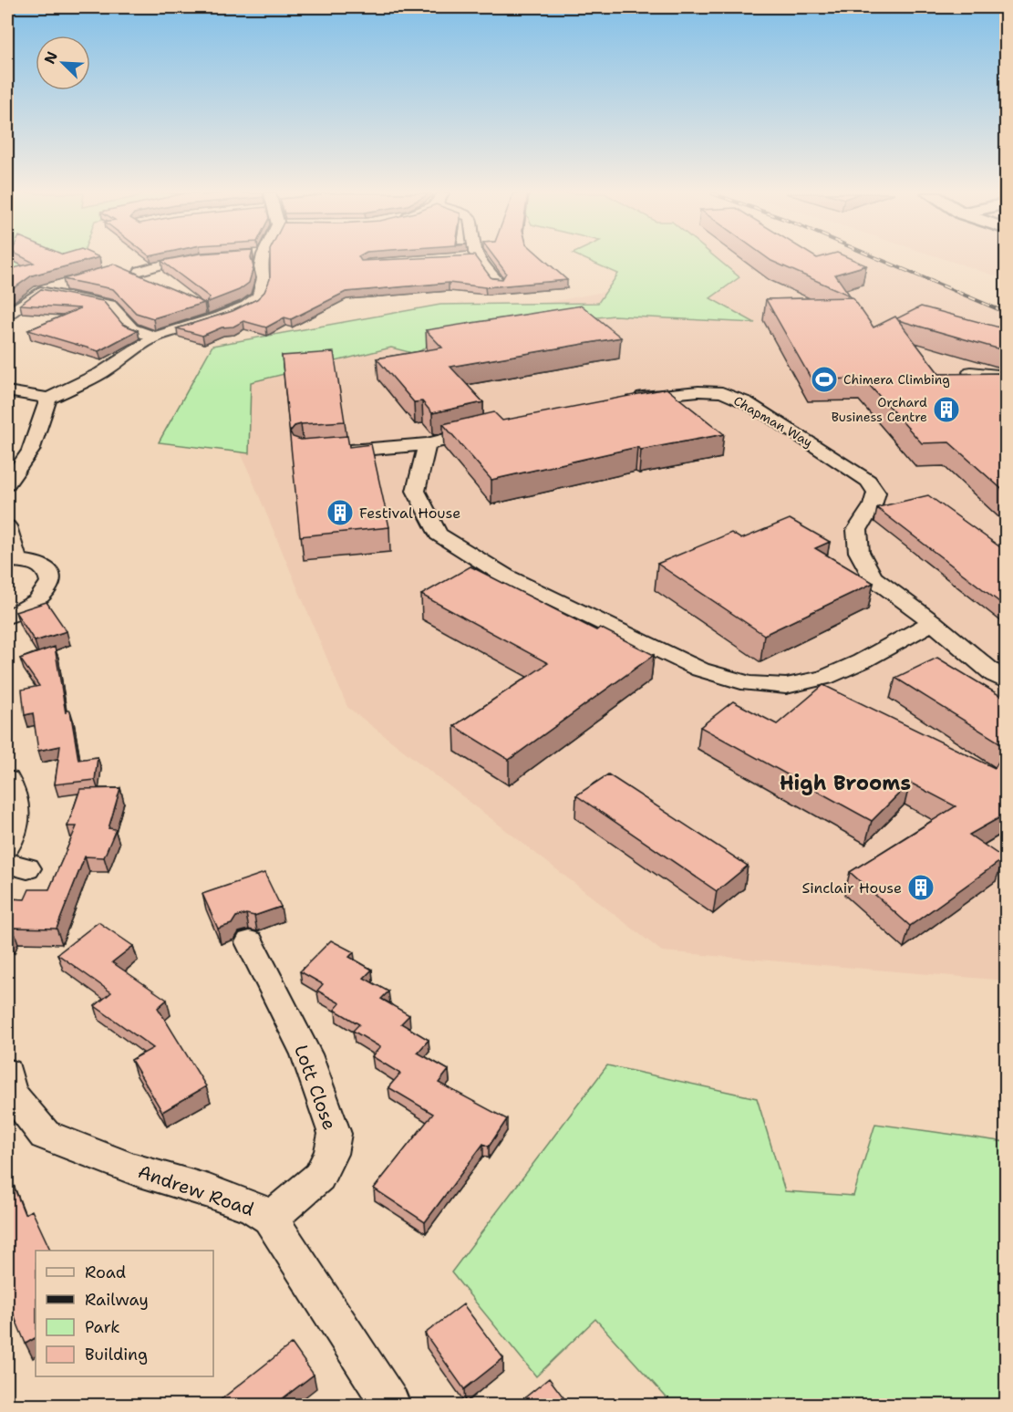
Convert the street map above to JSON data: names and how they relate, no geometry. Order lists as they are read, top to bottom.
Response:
{
  "streets": {
    "street": ["Chapman Way", "Lott Close", "Andrew Road"]
  },
  "crossings": [
    ["Lott Close", "Andrew Road"]
  ],
  "districts": ["High Brooms"],
  "places": {
    "sports": ["Chimera Climbing"],
    "building": ["Orchard Business Centre", "Festival House", "Sinclair House"]
  },
  "legend": [
    "Road",
    "Railway",
    "Park",
    "Building"
  ],
  "north": "top left"
}
